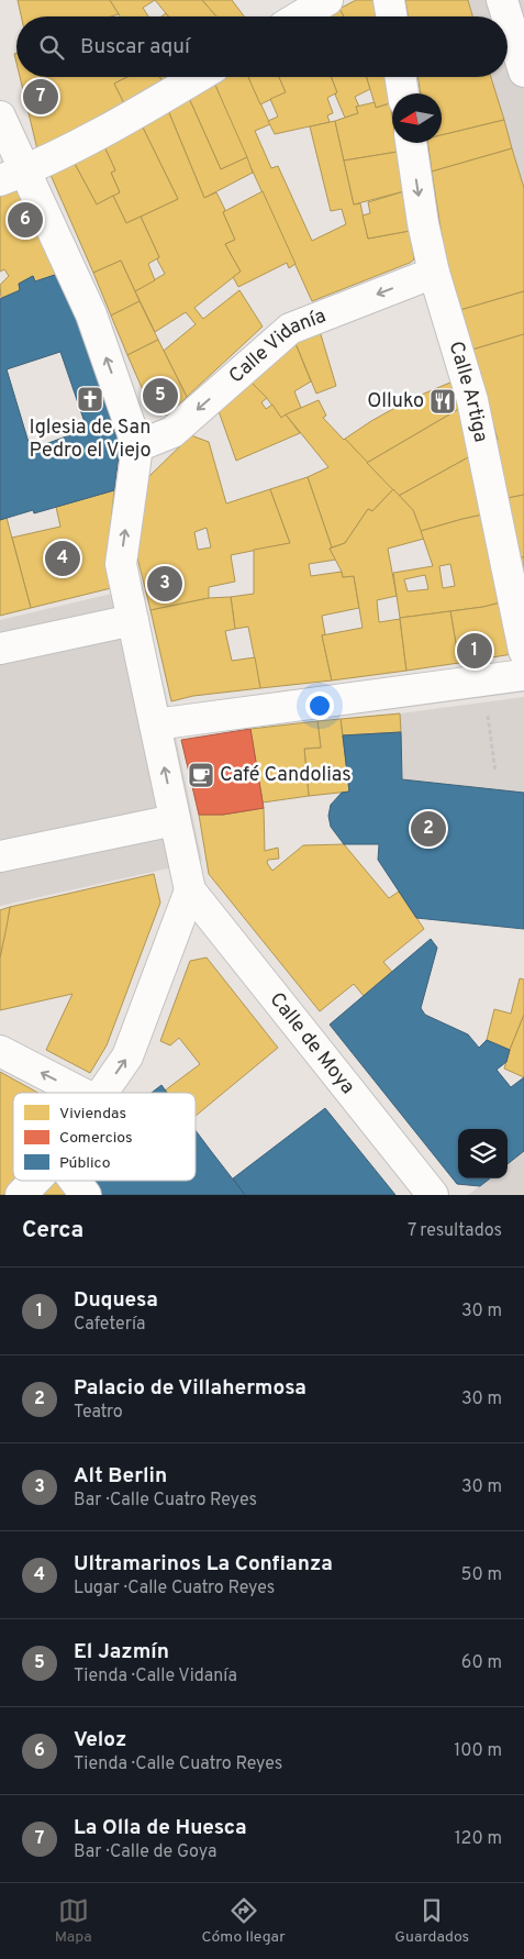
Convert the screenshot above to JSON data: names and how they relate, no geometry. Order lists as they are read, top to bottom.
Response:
{
  "streets": {
    "street": ["Calle Vidanía", "Calle Artiga", "Calle de Moya"]
  },
  "crossings": [
    ["Calle Vidanía", "Calle Artiga"]
  ],
  "places": {
    "church": ["Iglesia de San Pedro el Viejo"],
    "restaurant": ["Olluko"],
    "cafe": ["Café Candolias"]
  },
  "legend": ["Viviendas", "Comercios", "Público"],
  "north": "left",
  "page": {
    "search": "Buscar aquí",
    "pins": [
      "7",
      "6",
      "5",
      "4",
      "3",
      "1",
      "2"
    ],
    "heading": ["Cerca", "7 resultados"],
    "list": [
      {
        "mark": "1",
        "name": "Duquesa",
        "note": "Cafetería",
        "value": "30 m"
      },
      {
        "mark": "2",
        "name": "Palacio de Villahermosa",
        "note": "Teatro",
        "value": "30 m"
      },
      {
        "mark": "3",
        "name": "Alt Berlin",
        "note": "Bar · Calle Cuatro Reyes",
        "value": "30 m"
      },
      {
        "mark": "4",
        "name": "Ultramarinos La Confianza",
        "note": "Lugar · Calle Cuatro Reyes",
        "value": "50 m"
      },
      {
        "mark": "5",
        "name": "El Jazmín",
        "note": "Tienda · Calle Vidanía",
        "value": "60 m"
      },
      {
        "mark": "6",
        "name": "Veloz",
        "note": "Tienda · Calle Cuatro Reyes",
        "value": "100 m"
      },
      {
        "mark": "7",
        "name": "La Olla de Huesca",
        "note": "Bar · Calle de Goya",
        "value": "120 m"
      }
    ],
    "nav": ["Mapa", "Cómo llegar", "Guardados"]
  }
}
